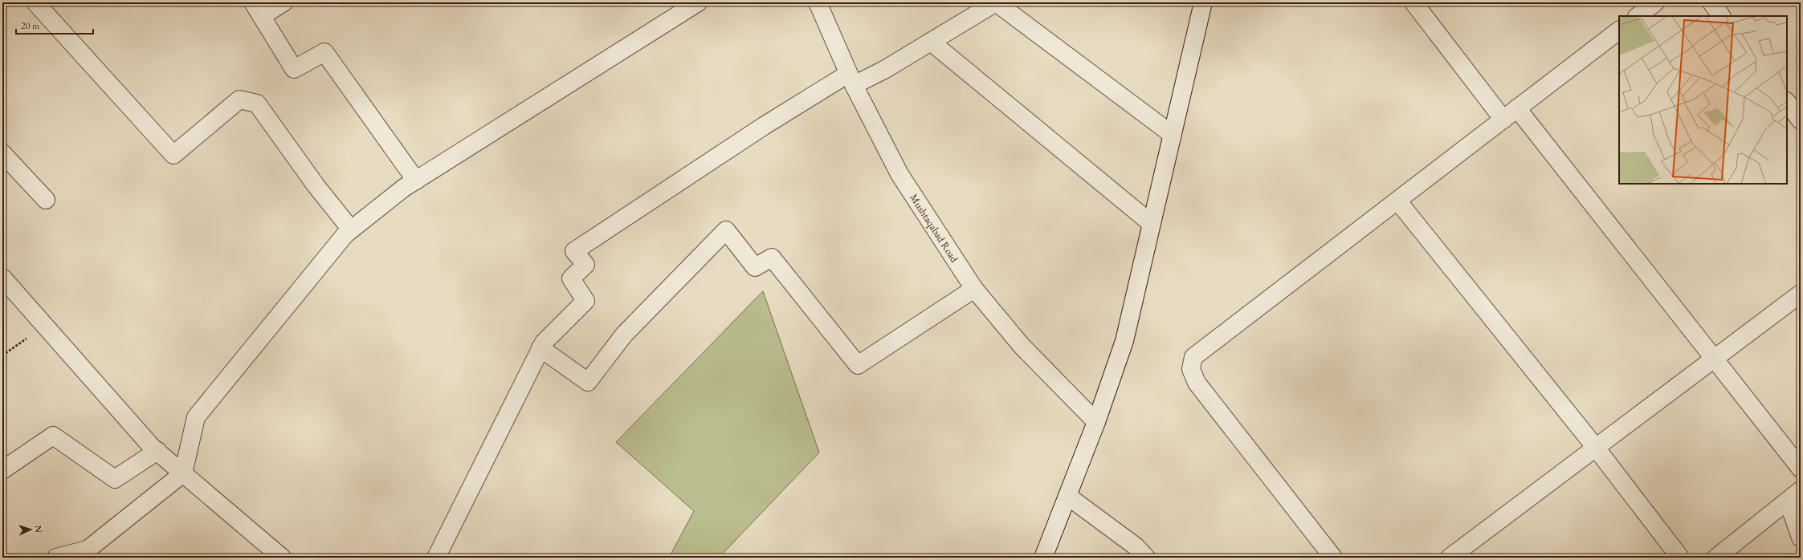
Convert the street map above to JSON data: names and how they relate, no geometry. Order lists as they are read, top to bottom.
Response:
{
  "streets": {
    "street": ["Mushtaqabad Road"]
  },
  "scale_bar": "20 m",
  "north": "right"
}
